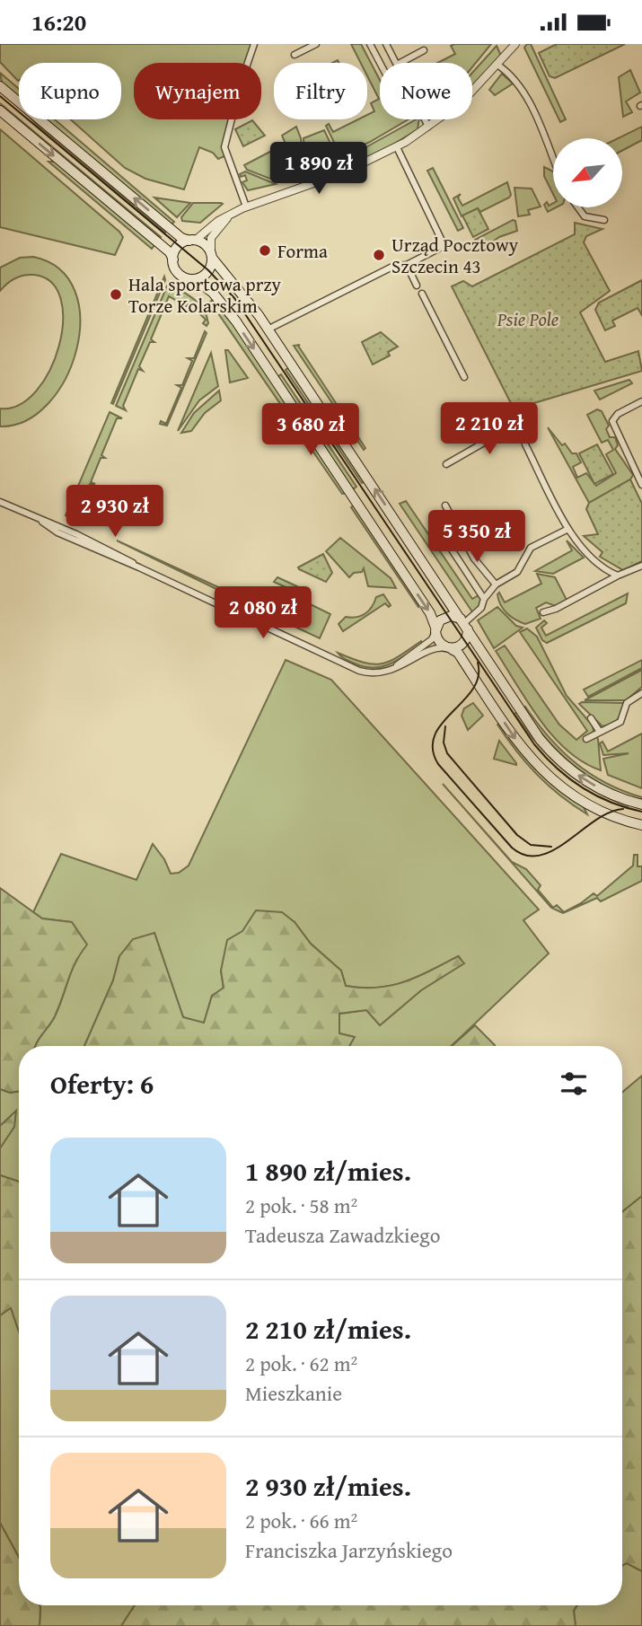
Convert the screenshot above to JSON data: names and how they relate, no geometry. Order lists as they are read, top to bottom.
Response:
{
  "parks": ["Psie Pole"],
  "places": ["Forma", "Urząd Pocztowy Szczecin 43", "Hala sportowa przy Torze Kolarskim"],
  "north": "bottom left",
  "page": {
    "status": "16:20",
    "chip": [
      "Kupno",
      "Wynajem",
      "Filtry",
      "Nowe"
    ],
    "price": [
      "1 890 zł",
      "2 210 zł",
      "3 680 zł",
      "2 930 zł",
      "5 350 zł",
      "2 080 zł"
    ],
    "heading": "Oferty: 6",
    "list": [
      {
        "name": "1 890 zł/mies.",
        "note": "2 pok. · 58 m² · Tadeusza Zawadzkiego"
      },
      {
        "name": "2 210 zł/mies.",
        "note": "2 pok. · 62 m² · Mieszkanie"
      },
      {
        "name": "2 930 zł/mies.",
        "note": "2 pok. · 66 m² · Franciszka Jarzyńskiego"
      }
    ]
  }
}
